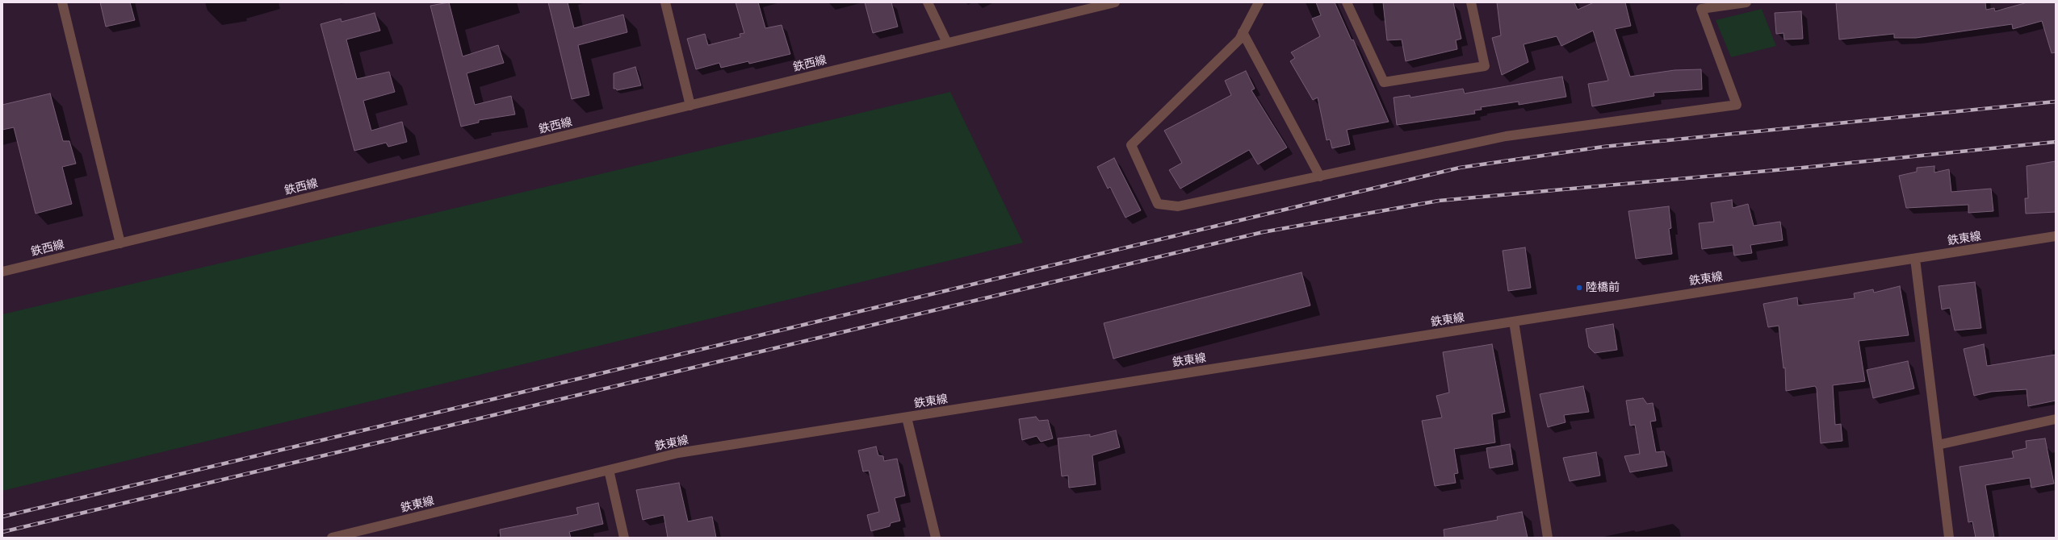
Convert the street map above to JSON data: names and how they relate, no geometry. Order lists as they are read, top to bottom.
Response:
{
  "streets": {
    "street": ["鉄西線", "鉄東線"]
  },
  "places": ["陸橋前"]
}
